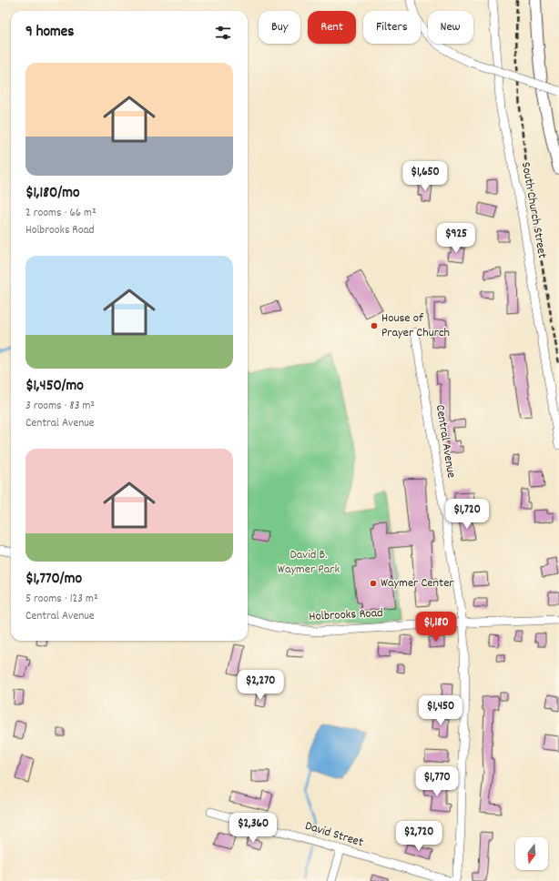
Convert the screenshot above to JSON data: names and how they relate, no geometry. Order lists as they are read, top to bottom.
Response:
{
  "streets": {
    "street": [
      "South Church Street",
      "Central Avenue",
      "Holbrooks Road",
      "David Street"
    ]
  },
  "crossings": [
    ["Central Avenue", "Holbrooks Road"]
  ],
  "parks": ["David B. Waymer Park"],
  "places": ["House of Prayer Church", "Waymer Center"],
  "north": "bottom",
  "page": {
    "chip": [
      "Buy",
      "Rent",
      "Filters",
      "New"
    ],
    "heading": "9 homes",
    "list": [
      {
        "name": "$1,180/mo",
        "note": "2 rooms · 66 m² · Holbrooks Road"
      },
      {
        "name": "$1,450/mo",
        "note": "3 rooms · 83 m² · Central Avenue"
      },
      {
        "name": "$1,770/mo",
        "note": "5 rooms · 123 m² · Central Avenue"
      }
    ],
    "price": [
      "$1,650",
      "$925",
      "$1,720",
      "$1,180",
      "$2,270",
      "$1,450",
      "$1,770",
      "$2,360",
      "$2,720"
    ]
  }
}
